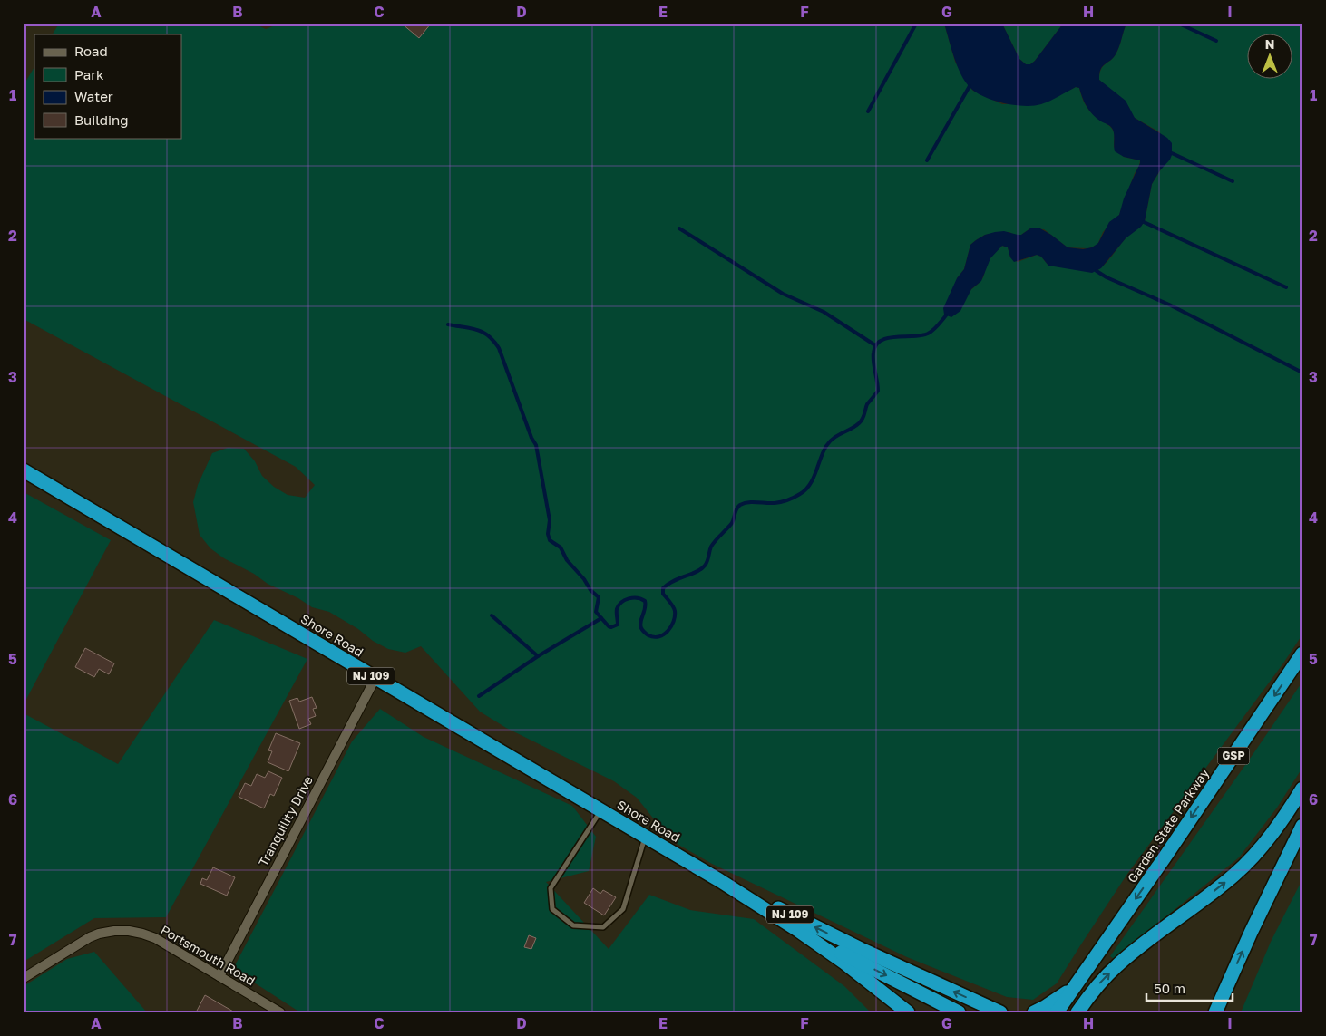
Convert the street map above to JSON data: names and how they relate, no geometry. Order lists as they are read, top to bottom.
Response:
{
  "streets": {
    "highway": [
      "Shore Road",
      "NJ 109",
      "GSP",
      "Garden State Parkway"
    ],
    "street": ["Tranquility Drive", "Portsmouth Road"]
  },
  "crossings": [
    ["Shore Road", "NJ 109"],
    ["Shore Road", "Tranquility Drive"],
    ["Tranquility Drive", "Portsmouth Road"]
  ],
  "legend": [
    "Road",
    "Park",
    "Water",
    "Building"
  ],
  "scale_bar": "50 m",
  "north": "top",
  "grid": {
    "columns": [
      "A",
      "B",
      "C",
      "D",
      "E",
      "F",
      "G",
      "H",
      "I"
    ],
    "rows": [
      "1",
      "2",
      "3",
      "4",
      "5",
      "6",
      "7"
    ]
  }
}
